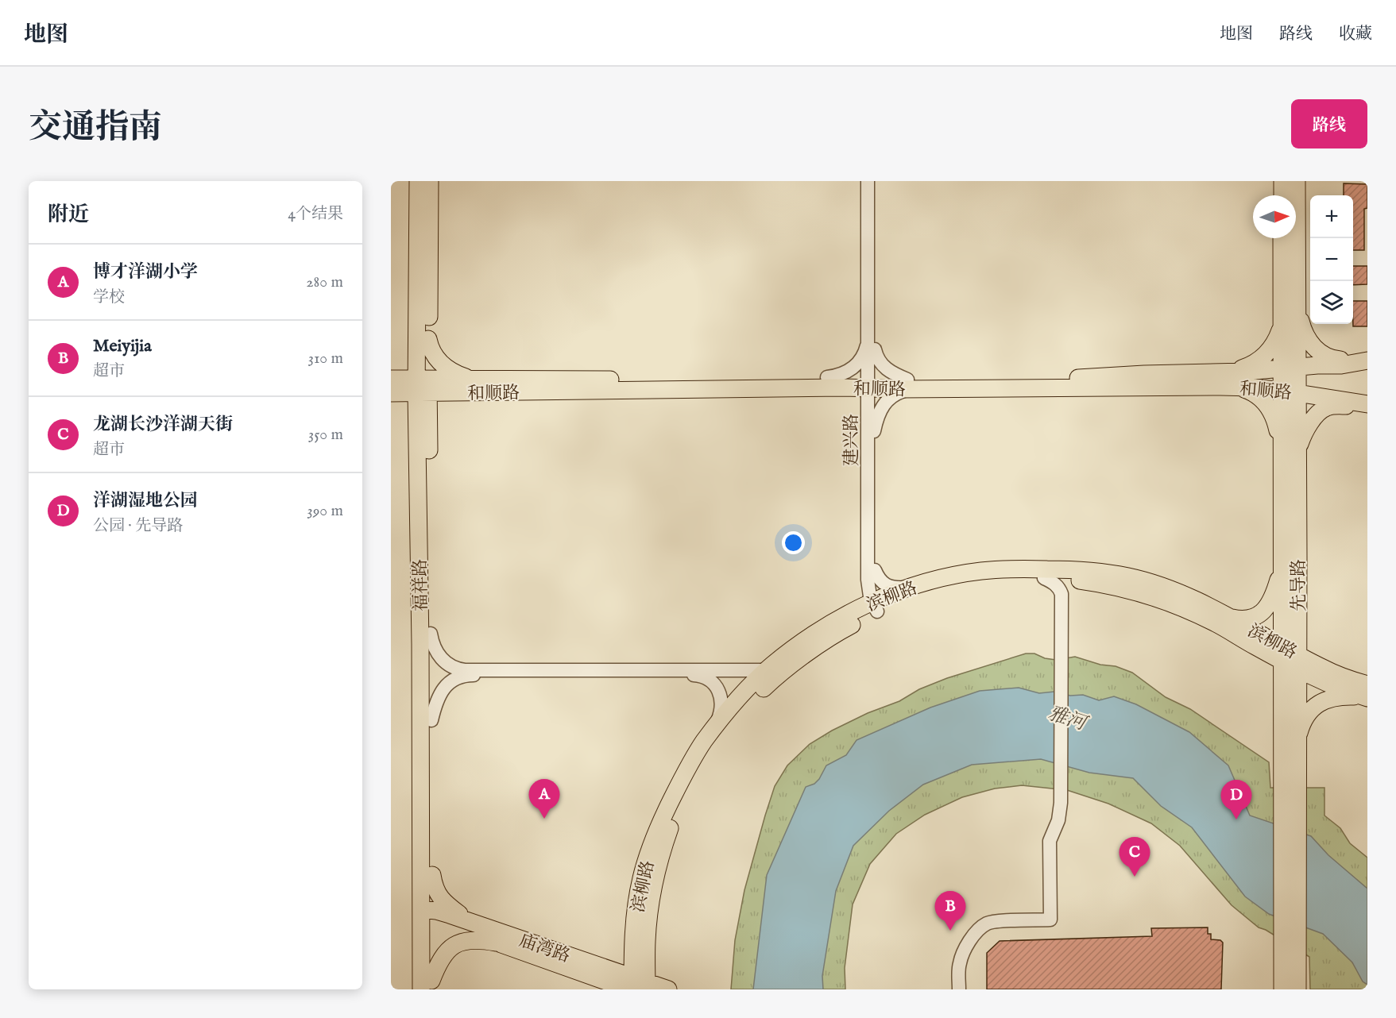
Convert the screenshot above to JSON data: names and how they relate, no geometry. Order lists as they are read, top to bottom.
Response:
{
  "streets": {
    "main road": [
      "和顺路",
      "福祥路",
      "先导路",
      "滨柳路",
      "庙湾路"
    ],
    "street": ["建兴路"]
  },
  "crossings": [
    ["和顺路", "建兴路"],
    ["和顺路", "福祥路"],
    ["和顺路", "先导路"],
    ["福祥路", "庙湾路"],
    ["先导路", "滨柳路"],
    ["滨柳路", "庙湾路"]
  ],
  "water": ["雅河"],
  "north": "right",
  "page": {
    "header": "地图",
    "nav": ["地图", "路线", "收藏"],
    "title": "交通指南",
    "buttons": "路线",
    "heading": ["附近", "4个结果"],
    "map_buttons": ["+", "−"],
    "list": [
      {
        "mark": "A",
        "name": "博才洋湖小学",
        "note": "学校",
        "value": "280 m"
      },
      {
        "mark": "B",
        "name": "Meiyijia",
        "note": "超市",
        "value": "310 m"
      },
      {
        "mark": "C",
        "name": "龙湖长沙洋湖天街",
        "note": "超市",
        "value": "350 m"
      },
      {
        "mark": "D",
        "name": "洋湖湿地公园",
        "note": "公园 · 先导路",
        "value": "390 m"
      }
    ],
    "pins": [
      "A",
      "D",
      "C",
      "B"
    ]
  }
}
